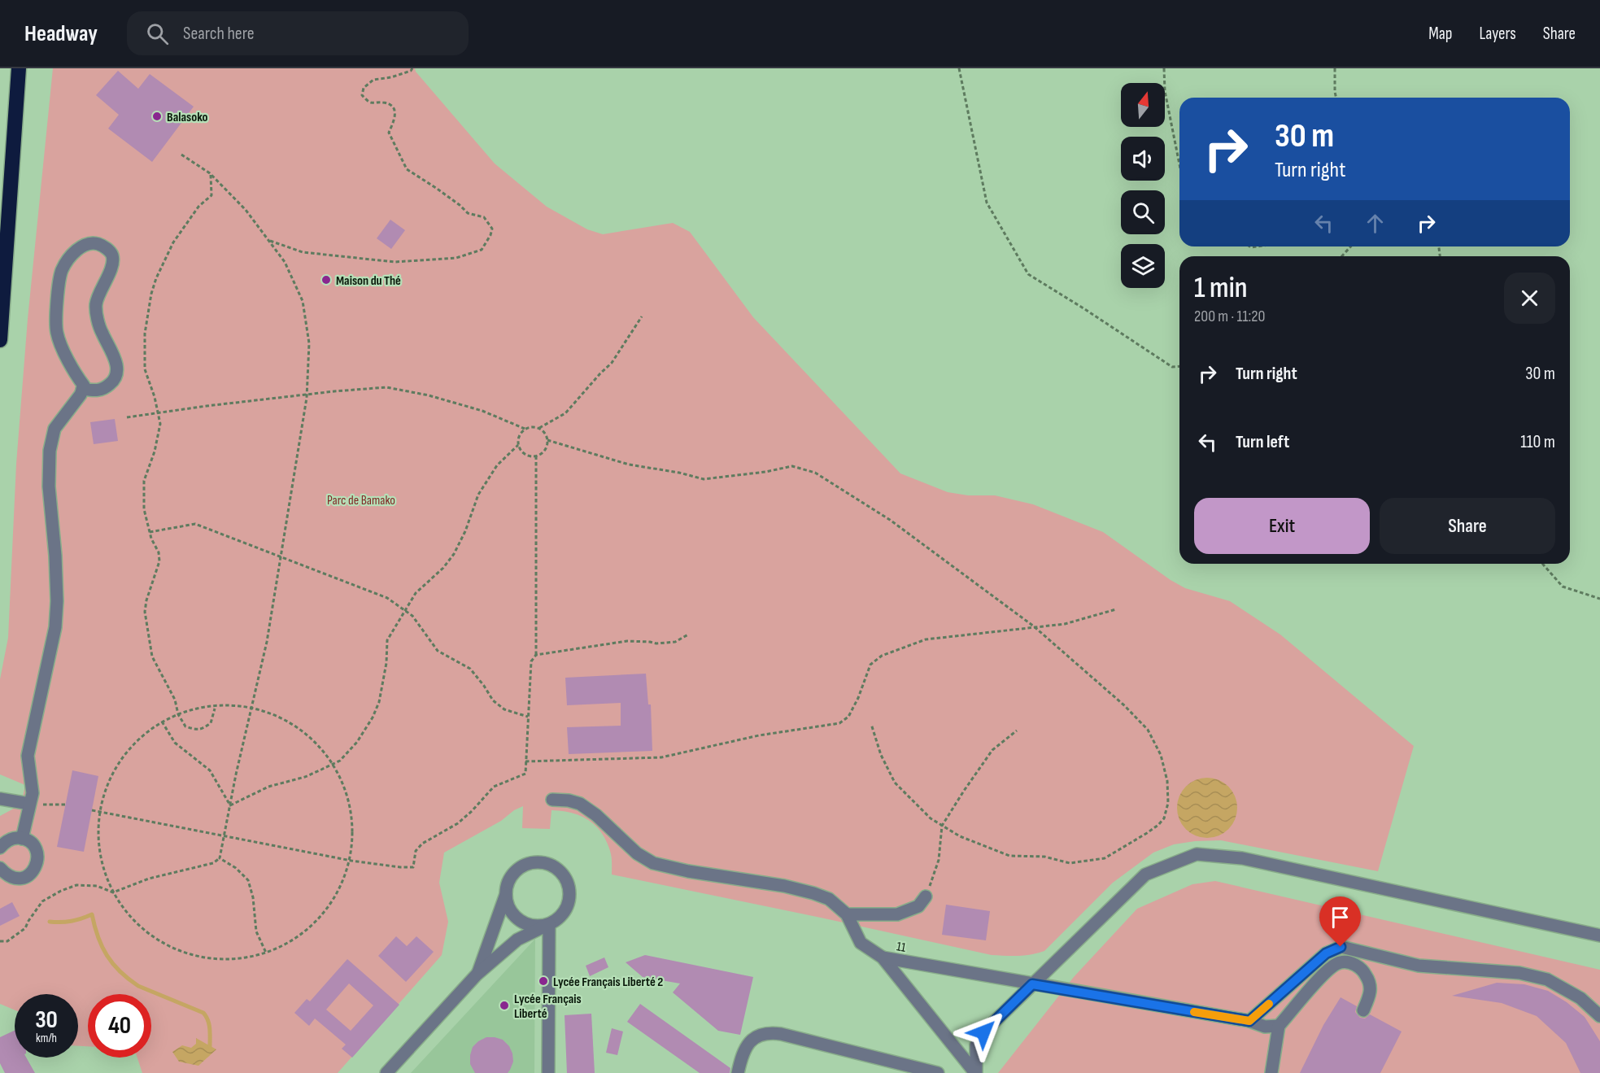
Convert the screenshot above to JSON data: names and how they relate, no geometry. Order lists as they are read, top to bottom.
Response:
{
  "streets": {
    "street": ["11"]
  },
  "parks": ["Parc de Bamako"],
  "places": [
    "Balasoko",
    "Maison du Thé",
    "Lycée Français Liberté 2",
    "Lycée Français Liberté"
  ],
  "north": "top",
  "page": {
    "header": "Headway",
    "search": "Search here",
    "nav": ["Map", "Layers", "Share"],
    "turn": ["30 m", "Turn right"],
    "heading": ["1 min", "200 m · 11:20"],
    "list": [
      {
        "name": "Turn right",
        "value": "30 m"
      },
      {
        "name": "Turn left",
        "value": "110 m"
      }
    ],
    "buttons": ["Exit", "Share"],
    "speed": "30 km/h",
    "limit": "40"
  }
}
